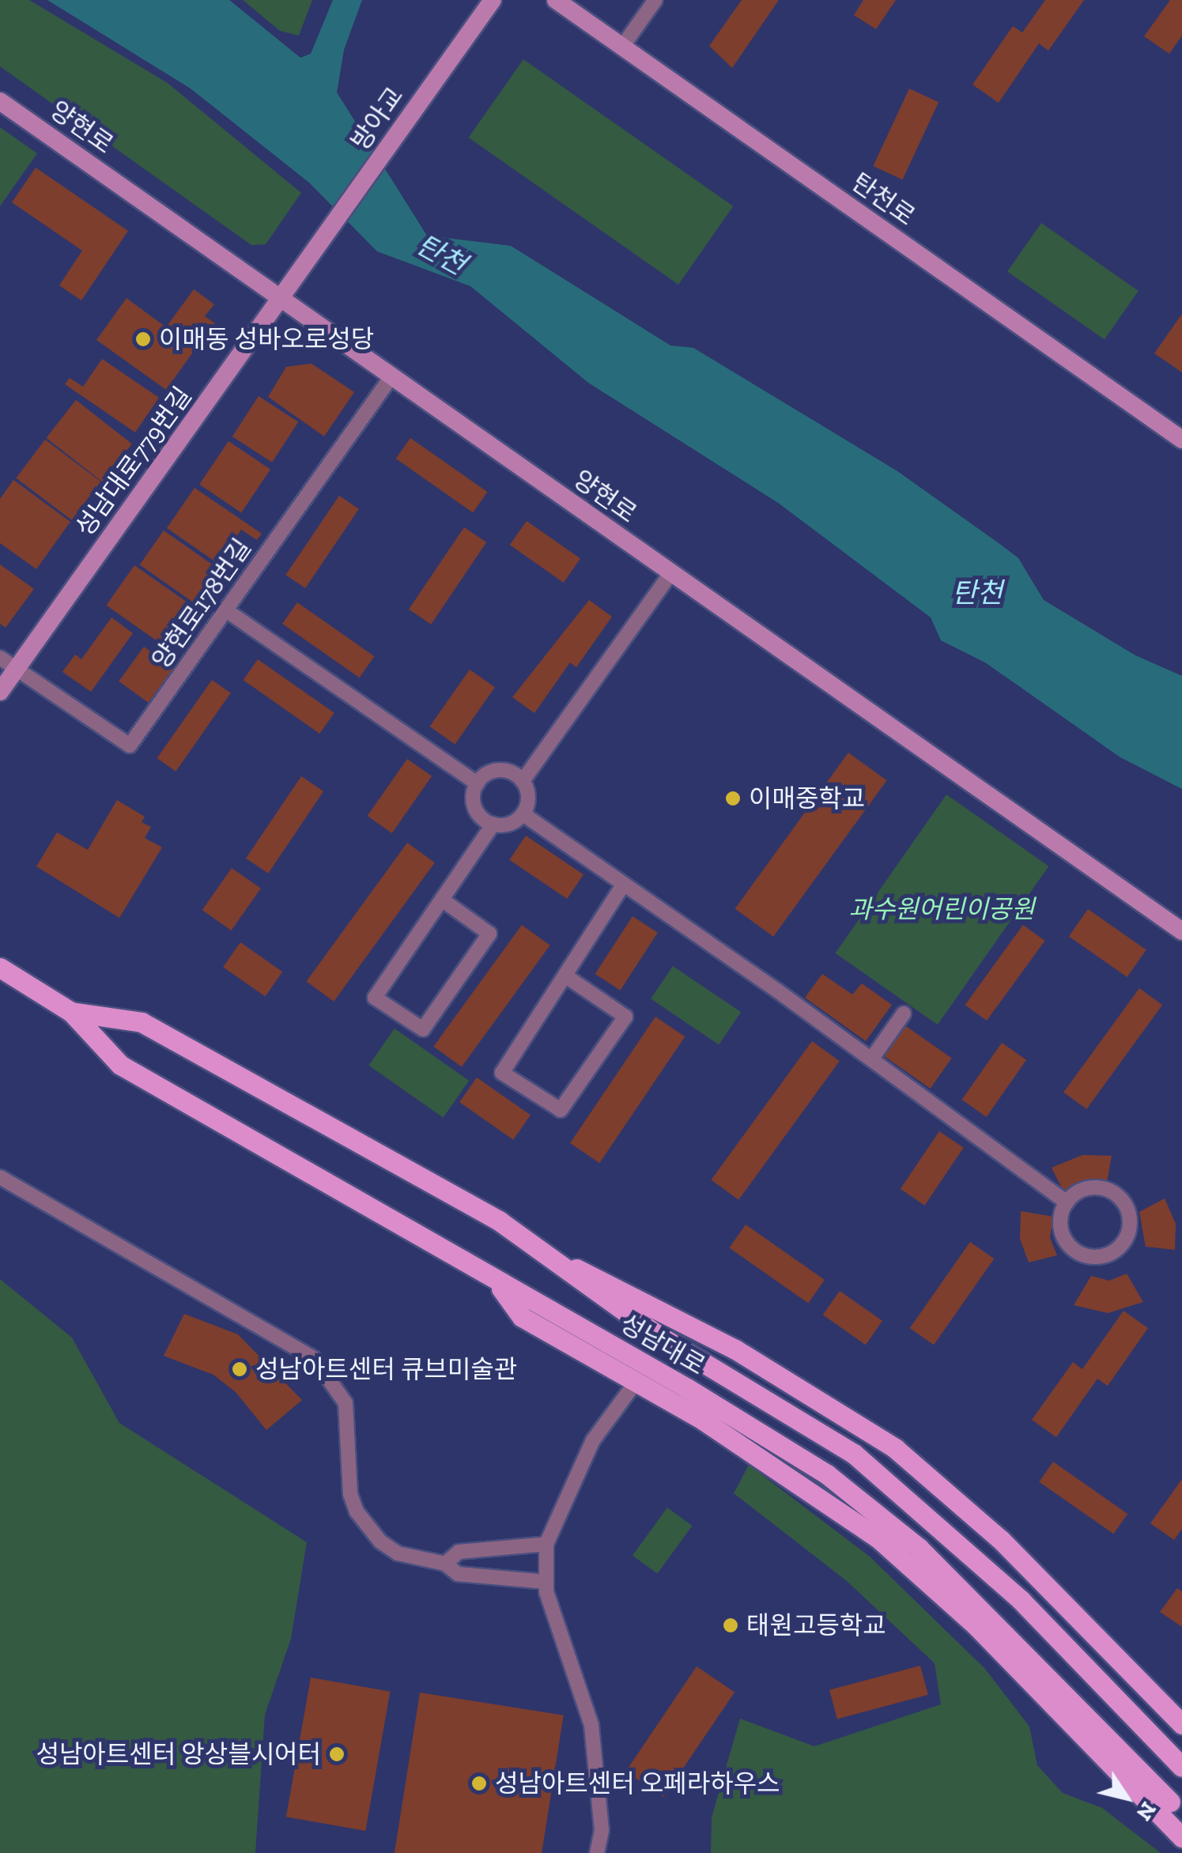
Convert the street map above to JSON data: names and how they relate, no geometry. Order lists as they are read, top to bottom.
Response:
{
  "streets": {
    "main road": [
      "방아교",
      "양현로",
      "탄천로",
      "성남대로779번길",
      "성남대로"
    ],
    "street": ["양현로178번길"]
  },
  "crossings": [
    ["방아교", "성남대로779번길"],
    ["양현로", "성남대로779번길"],
    ["양현로", "양현로178번길"],
    ["성남대로779번길", "양현로178번길"]
  ],
  "water": ["탄천"],
  "parks": ["과수원어린이공원"],
  "places": [
    "이매동 성바오로성당",
    "이매중학교",
    "성남아트센터 큐브미술관",
    "태원고등학교",
    "성남아트센터 앙상블시어터",
    "성남아트센터 오페라하우스"
  ],
  "north": "bottom right"
}
